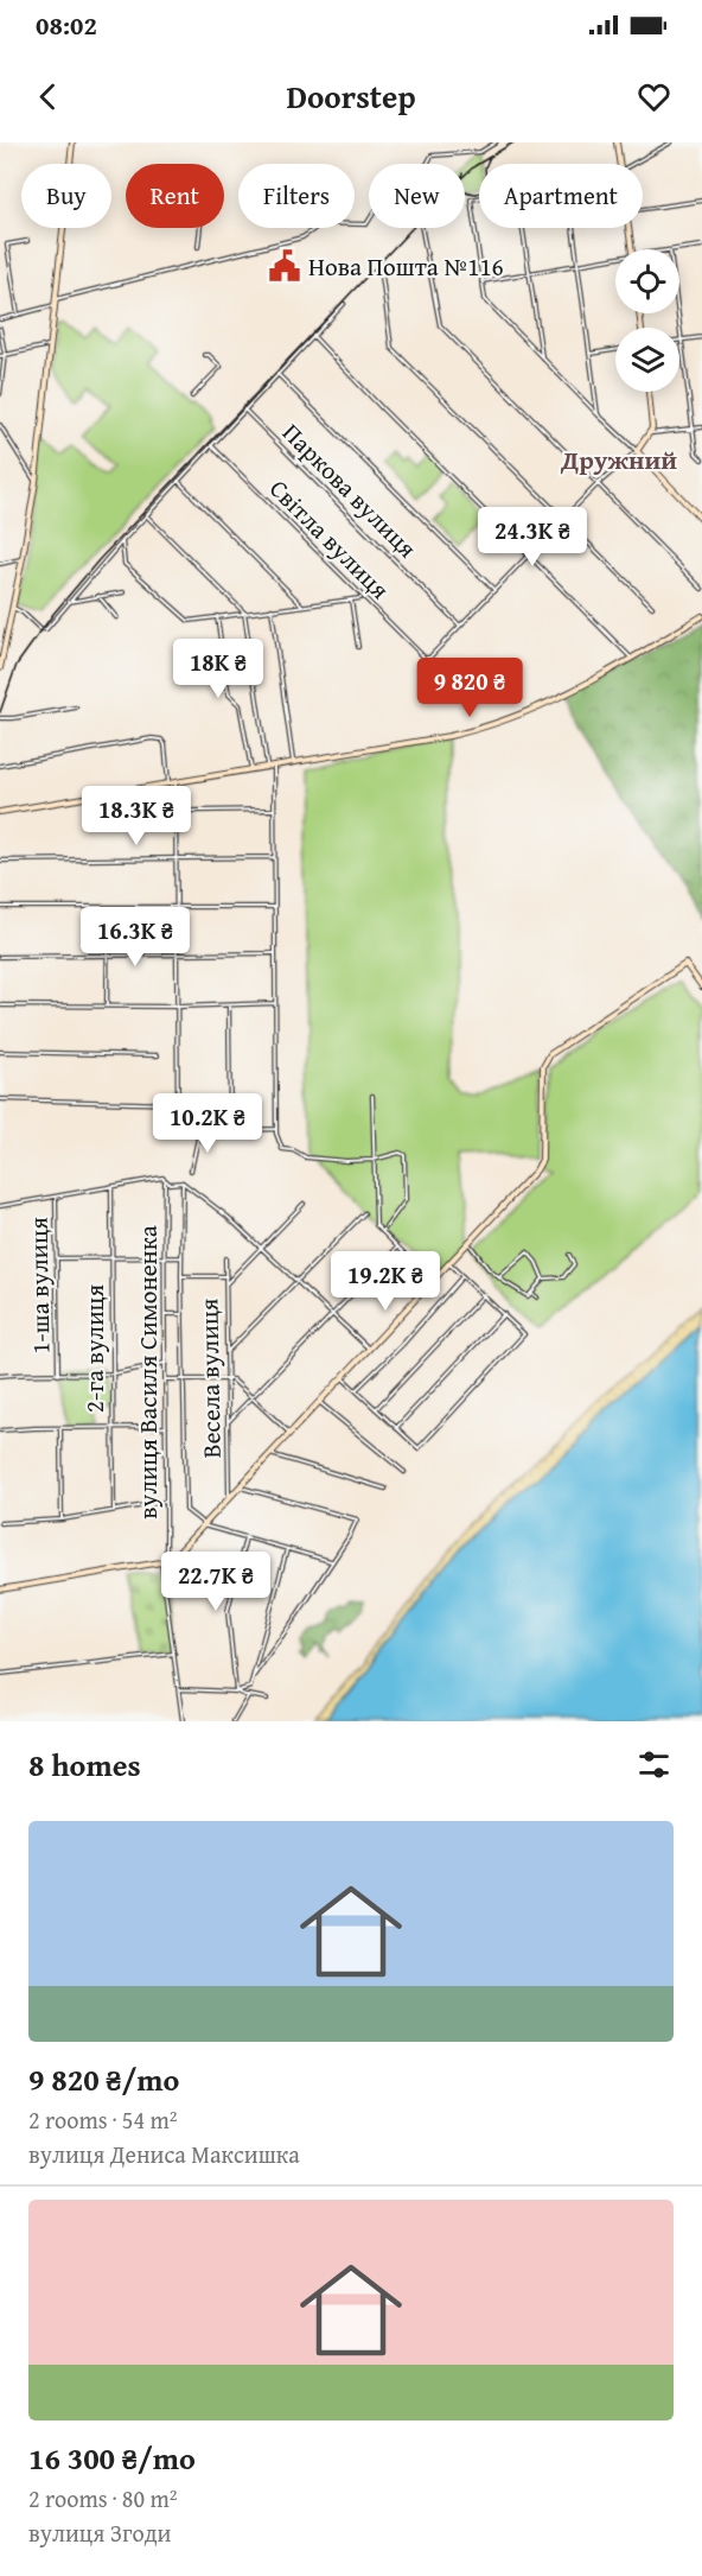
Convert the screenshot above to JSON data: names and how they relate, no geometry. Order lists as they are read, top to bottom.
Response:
{
  "streets": {
    "street": [
      "Паркова вулиця",
      "Світла вулиця",
      "1-ша вулиця",
      "2-га вулиця",
      "вулиця Василя Симоненка",
      "Весела вулиця"
    ]
  },
  "crossings": [
    ["Паркова вулиця", "Світла вулиця"]
  ],
  "districts": ["Дружний"],
  "places": {
    "public building": ["Нова Пошта №116"]
  },
  "page": {
    "status": "08:02",
    "header": "Doorstep",
    "chip": [
      "Buy",
      "Rent",
      "Filters",
      "New",
      "Apartment"
    ],
    "price": [
      "24.3K ₴",
      "18K ₴",
      "9 820 ₴",
      "18.3K ₴",
      "16.3K ₴",
      "10.2K ₴",
      "19.2K ₴",
      "22.7K ₴"
    ],
    "heading": "8 homes",
    "list": [
      {
        "name": "9 820 ₴/mo",
        "note": "2 rooms · 54 m² · вулиця Дениса Максишка"
      },
      {
        "name": "16 300 ₴/mo",
        "note": "2 rooms · 80 m² · вулиця Згоди"
      }
    ]
  }
}
